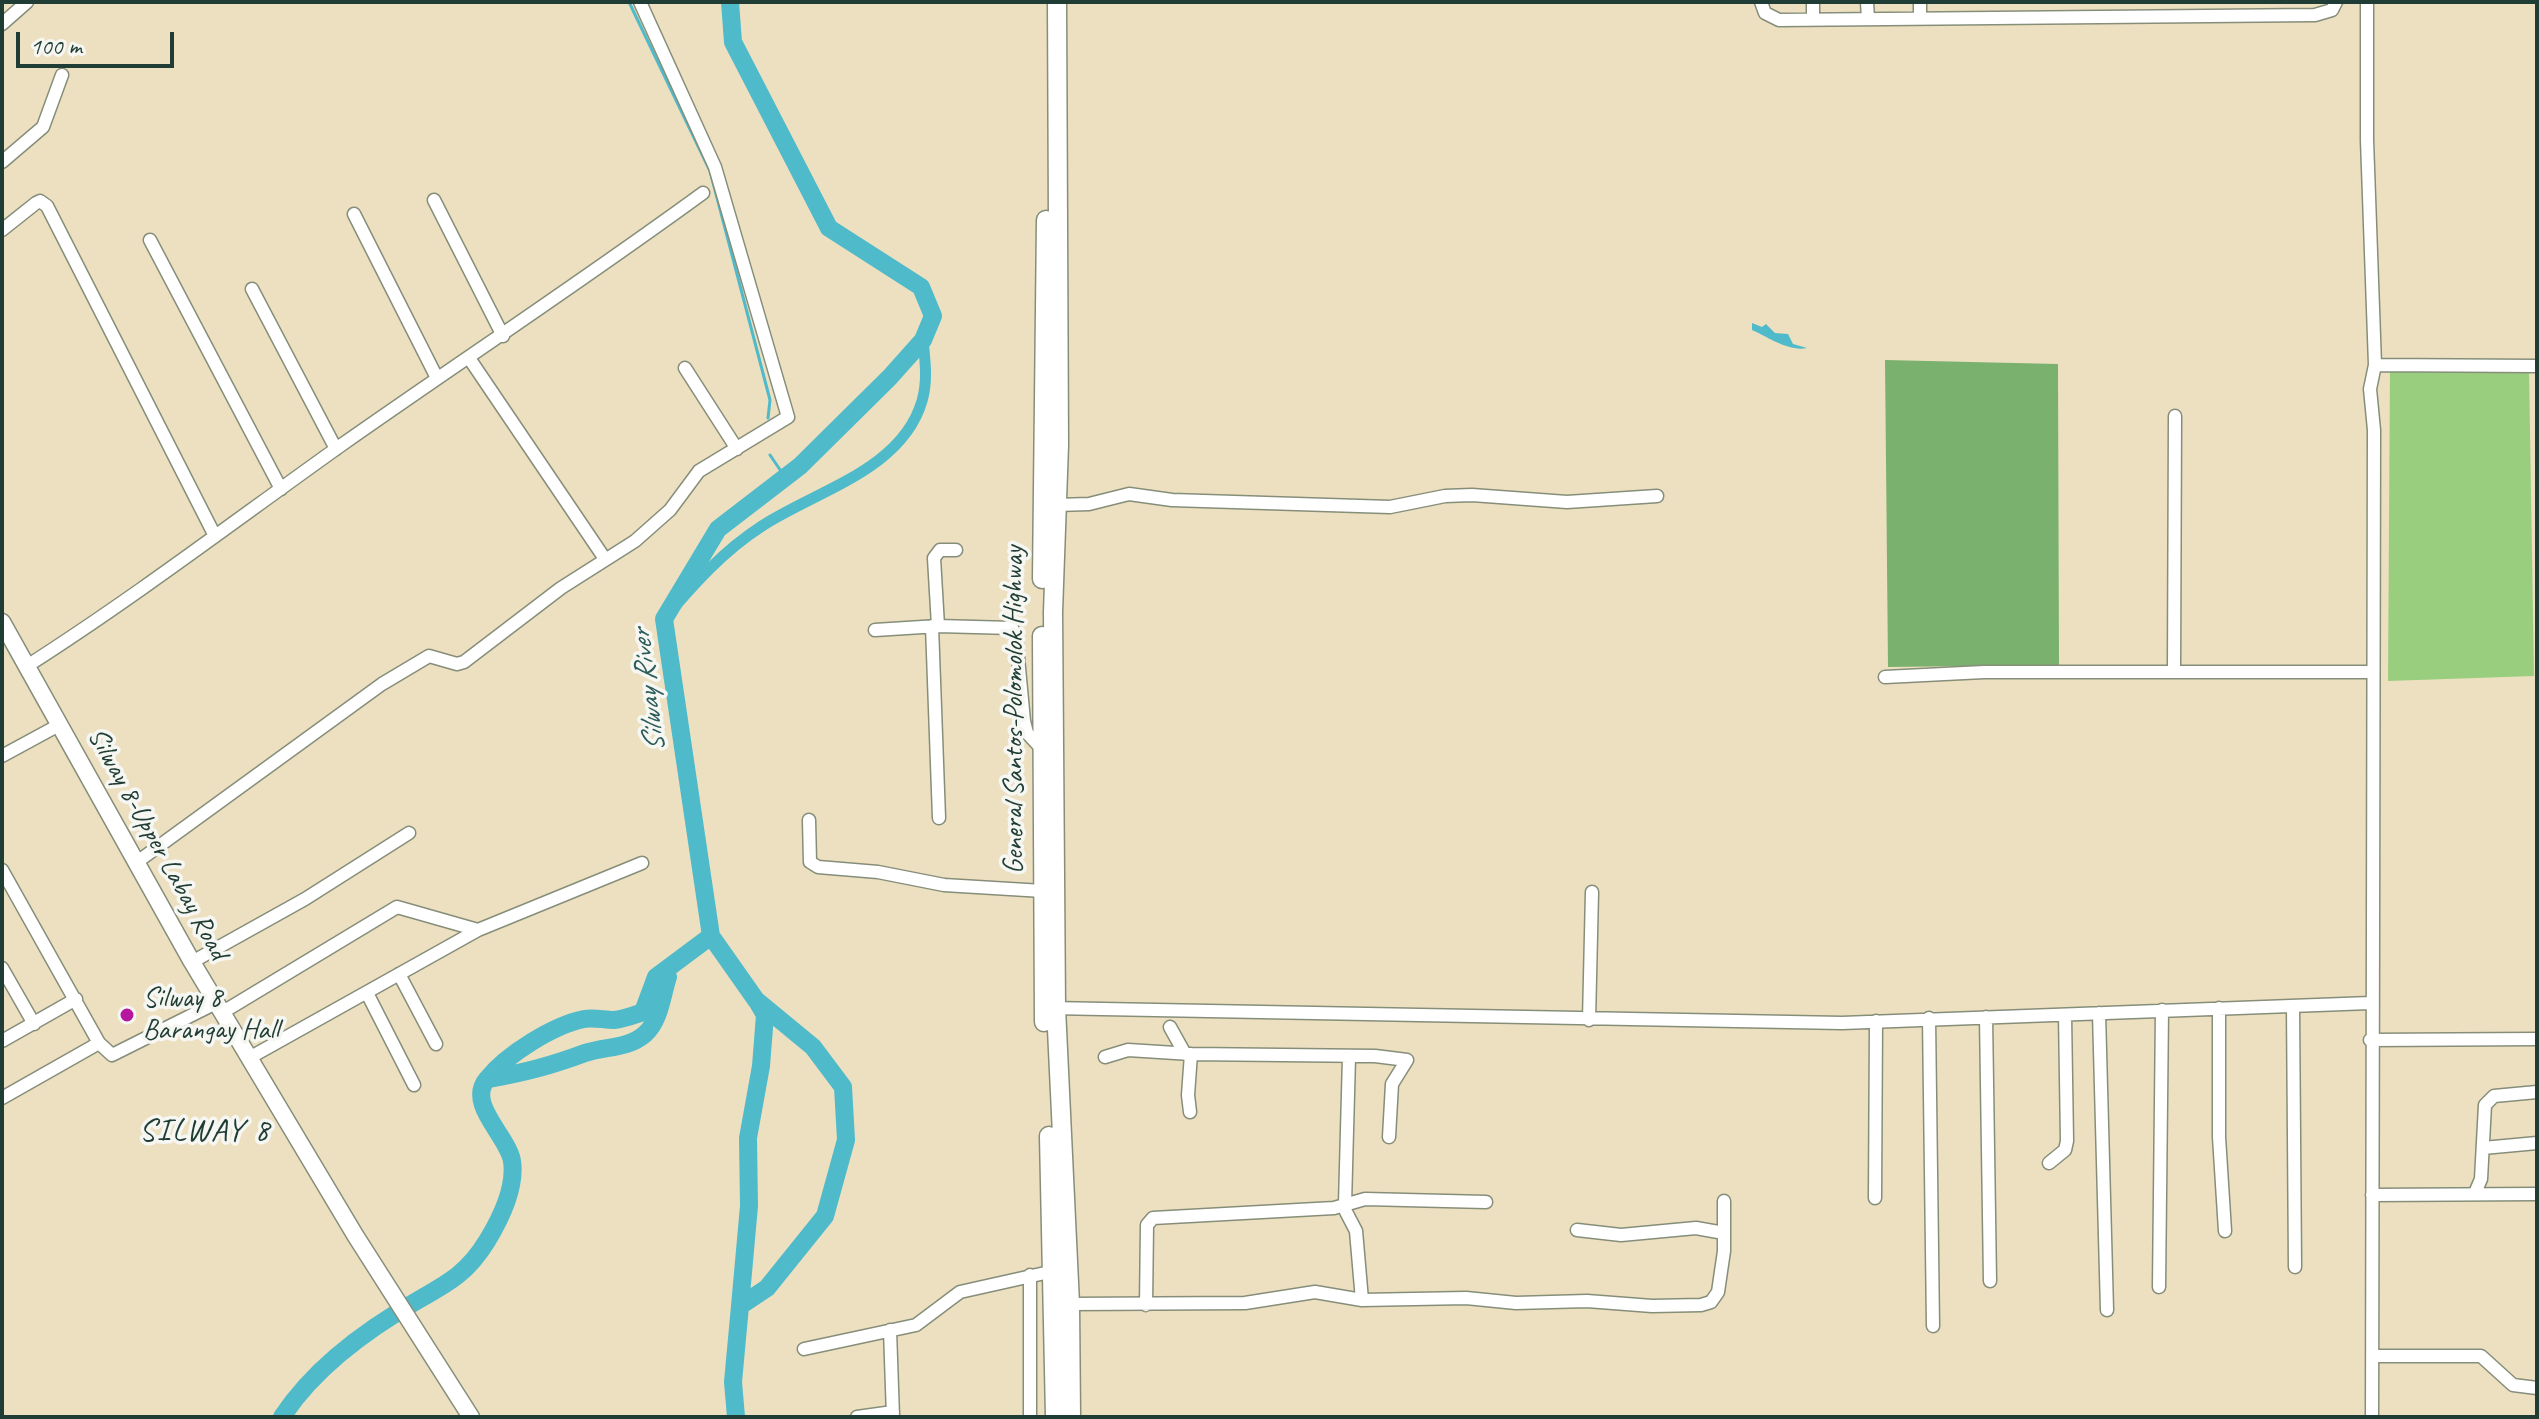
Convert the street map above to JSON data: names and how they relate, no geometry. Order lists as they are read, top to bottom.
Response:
{
  "streets": {
    "highway": ["General Santos-Polomolok Highway"],
    "main road": ["Silway 8-Upper Labay Road"]
  },
  "districts": ["SILWAY 8"],
  "water": ["Silway River"],
  "places": ["Silway 8 Barangay Hall"],
  "scale_bar": "100 m"
}
